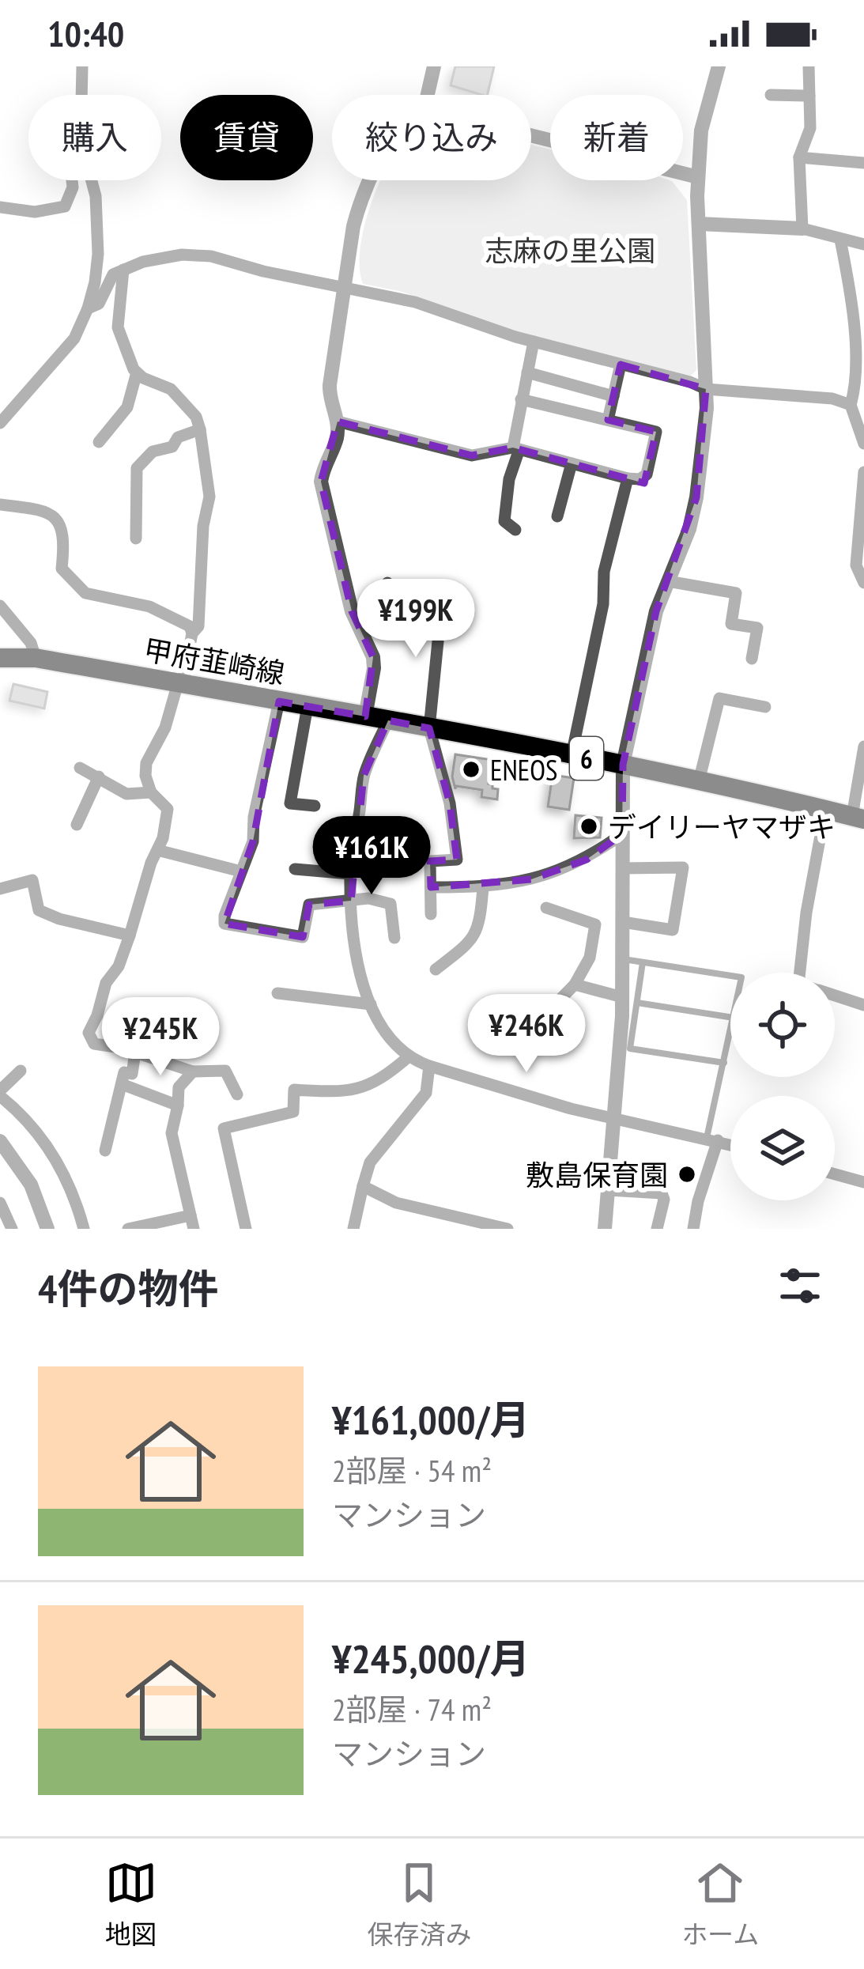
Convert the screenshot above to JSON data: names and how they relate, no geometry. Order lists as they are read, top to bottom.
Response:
{
  "streets": {
    "main road": ["甲府韮崎線", "6"]
  },
  "parks": ["志麻の里公園"],
  "places": ["ENEOS", "デイリーヤマザキ", "敷島保育園"],
  "page": {
    "status": "10:40",
    "chip": [
      "購入",
      "賃貸",
      "絞り込み",
      "新着"
    ],
    "price": [
      "¥199K",
      "¥161K",
      "¥246K",
      "¥245K"
    ],
    "heading": "4件の物件",
    "list": [
      {
        "name": "¥161,000/月",
        "note": "2部屋 · 54 m² · マンション"
      },
      {
        "name": "¥245,000/月",
        "note": "2部屋 · 74 m² · マンション"
      }
    ],
    "tabs": ["地図", "保存済み", "ホーム"]
  }
}
